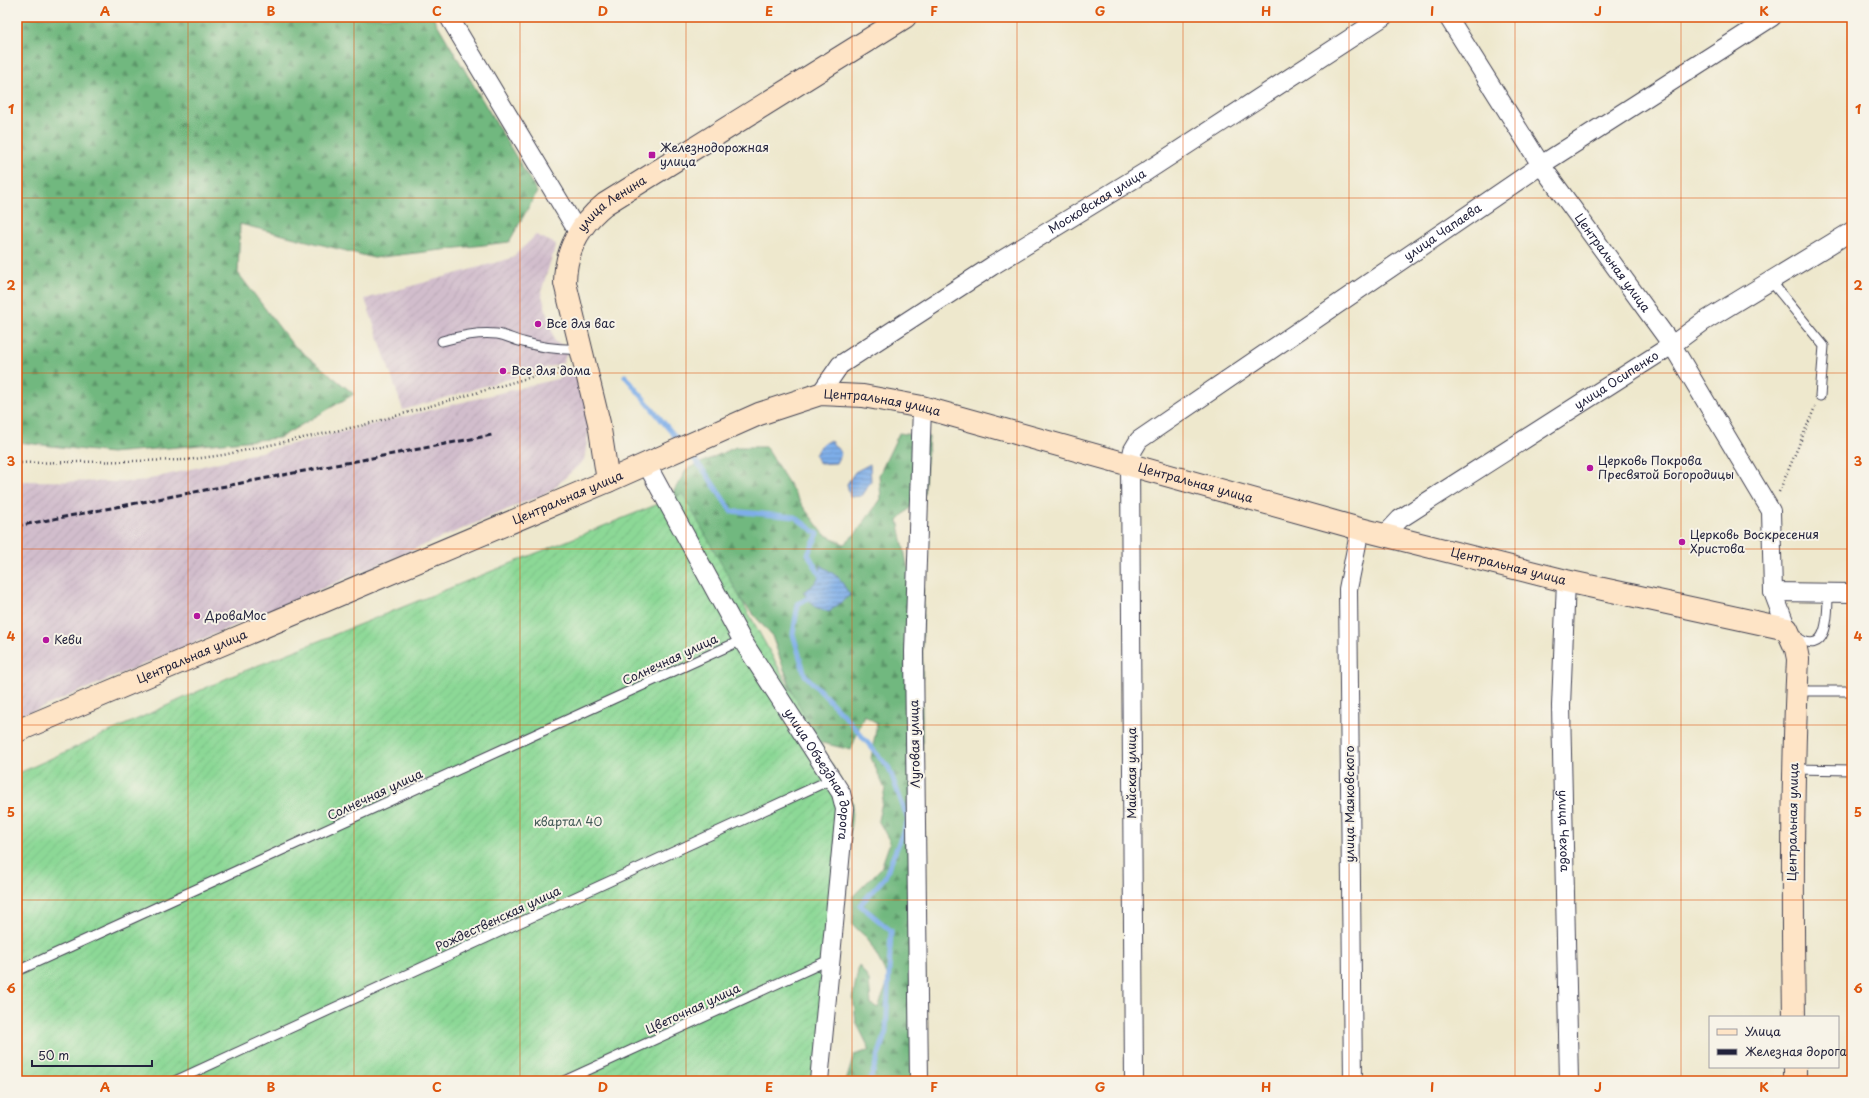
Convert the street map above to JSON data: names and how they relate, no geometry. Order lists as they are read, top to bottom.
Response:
{
  "streets": {
    "street": [
      "Московская улица",
      "улица Ленина",
      "улица Чапаева",
      "Центральная улица",
      "улица Осипенко",
      "Луговая улица",
      "Майская улица",
      "улица Объездная дорога",
      "улица Маяковского",
      "улица Чехова"
    ],
    "lane": ["Солнечная улица", "Рождественская улица", "Цветочная улица"]
  },
  "crossings": [
    ["Московская улица", "Центральная улица"],
    ["улица Ленина", "Центральная улица"],
    ["улица Чапаева", "Центральная улица"],
    ["улица Чапаева", "Майская улица"],
    ["Центральная улица", "улица Осипенко"],
    ["Центральная улица", "Луговая улица"],
    ["Центральная улица", "Майская улица"],
    ["Центральная улица", "улица Объездная дорога"],
    ["Центральная улица", "улица Маяковского"],
    ["Центральная улица", "улица Чехова"],
    ["Солнечная улица", "улица Объездная дорога"],
    ["улица Объездная дорога", "Рождественская улица"],
    ["улица Объездная дорога", "Цветочная улица"]
  ],
  "parks": ["квартал 40"],
  "places": {
    "transit": ["Железнодорожная улица"],
    "other": [
      "Все для вас",
      "Все для дома",
      "Церковь Покрова Пресвятой Богородицы",
      "Церковь Воскресения Христова",
      "ДроваМос",
      "Кеви"
    ]
  },
  "legend": ["Улица", "Железная дорога"],
  "scale_bar": "50 m",
  "grid": {
    "columns": [
      "A",
      "B",
      "C",
      "D",
      "E",
      "F",
      "G",
      "H",
      "I",
      "J",
      "K"
    ],
    "rows": [
      "1",
      "2",
      "3",
      "4",
      "5",
      "6"
    ]
  }
}
